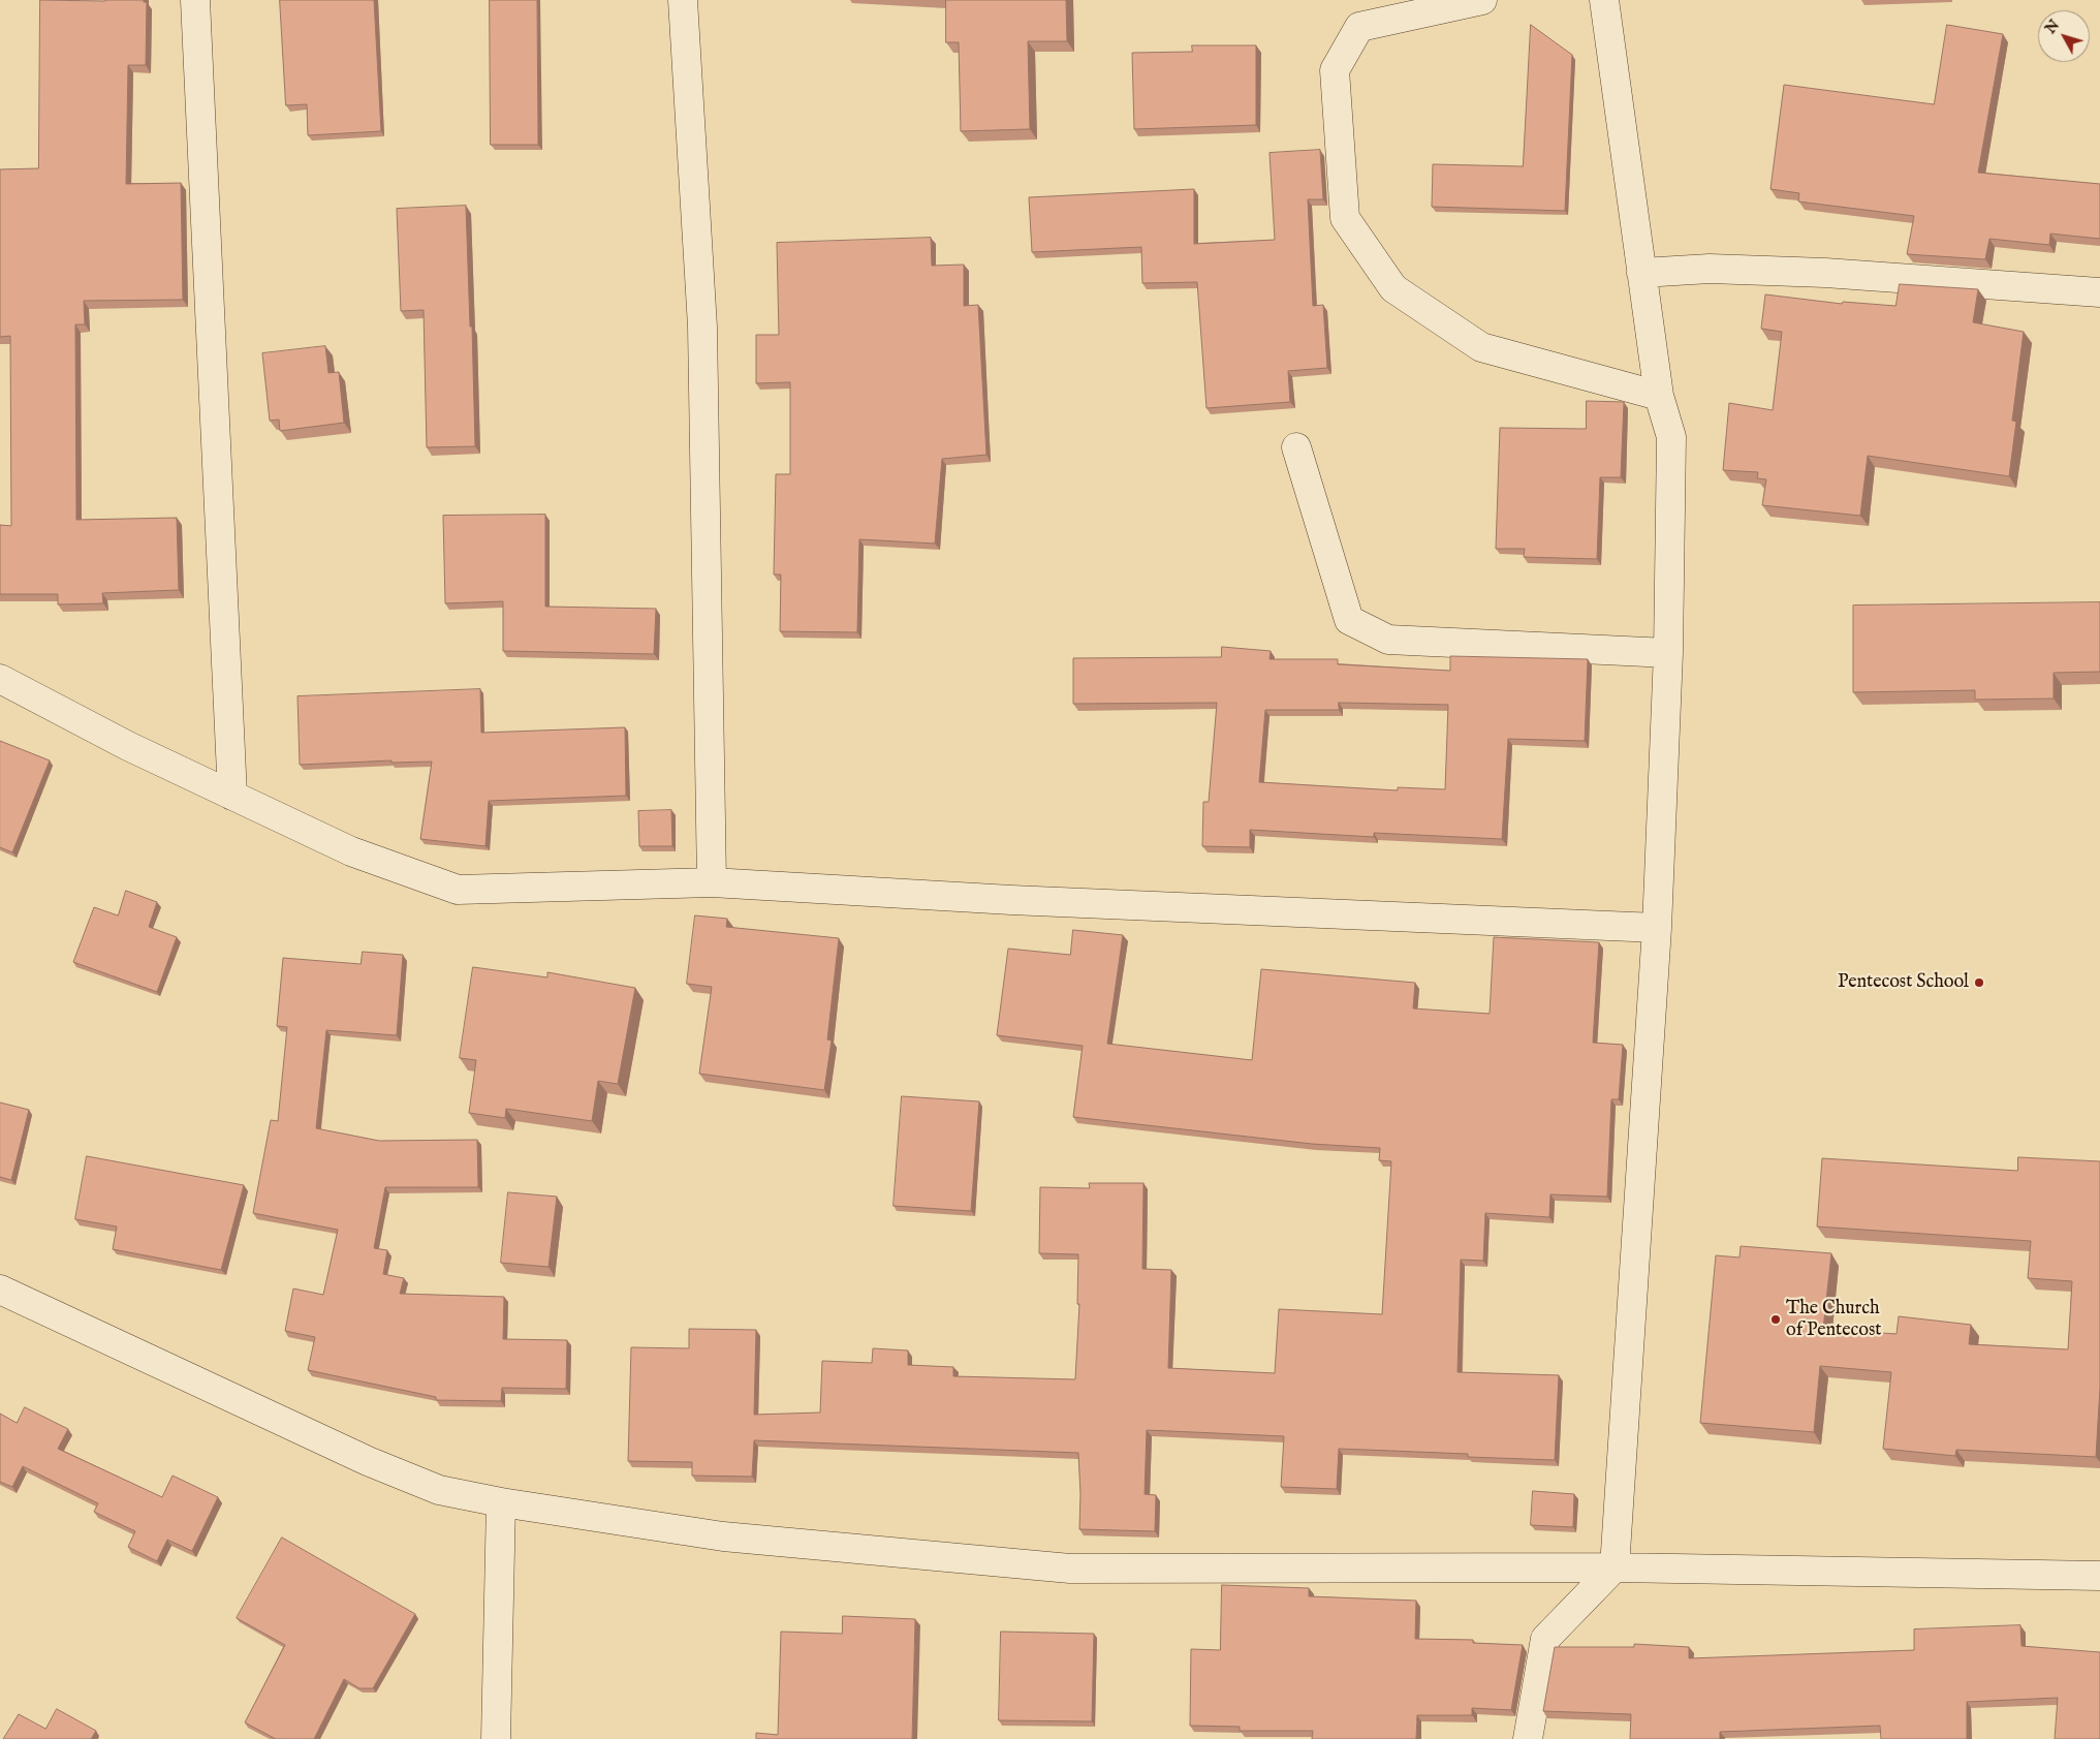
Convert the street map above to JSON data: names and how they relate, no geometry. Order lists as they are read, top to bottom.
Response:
{
  "places": ["Pentecost School", "The Church of Pentecost"],
  "north": "top left"
}
